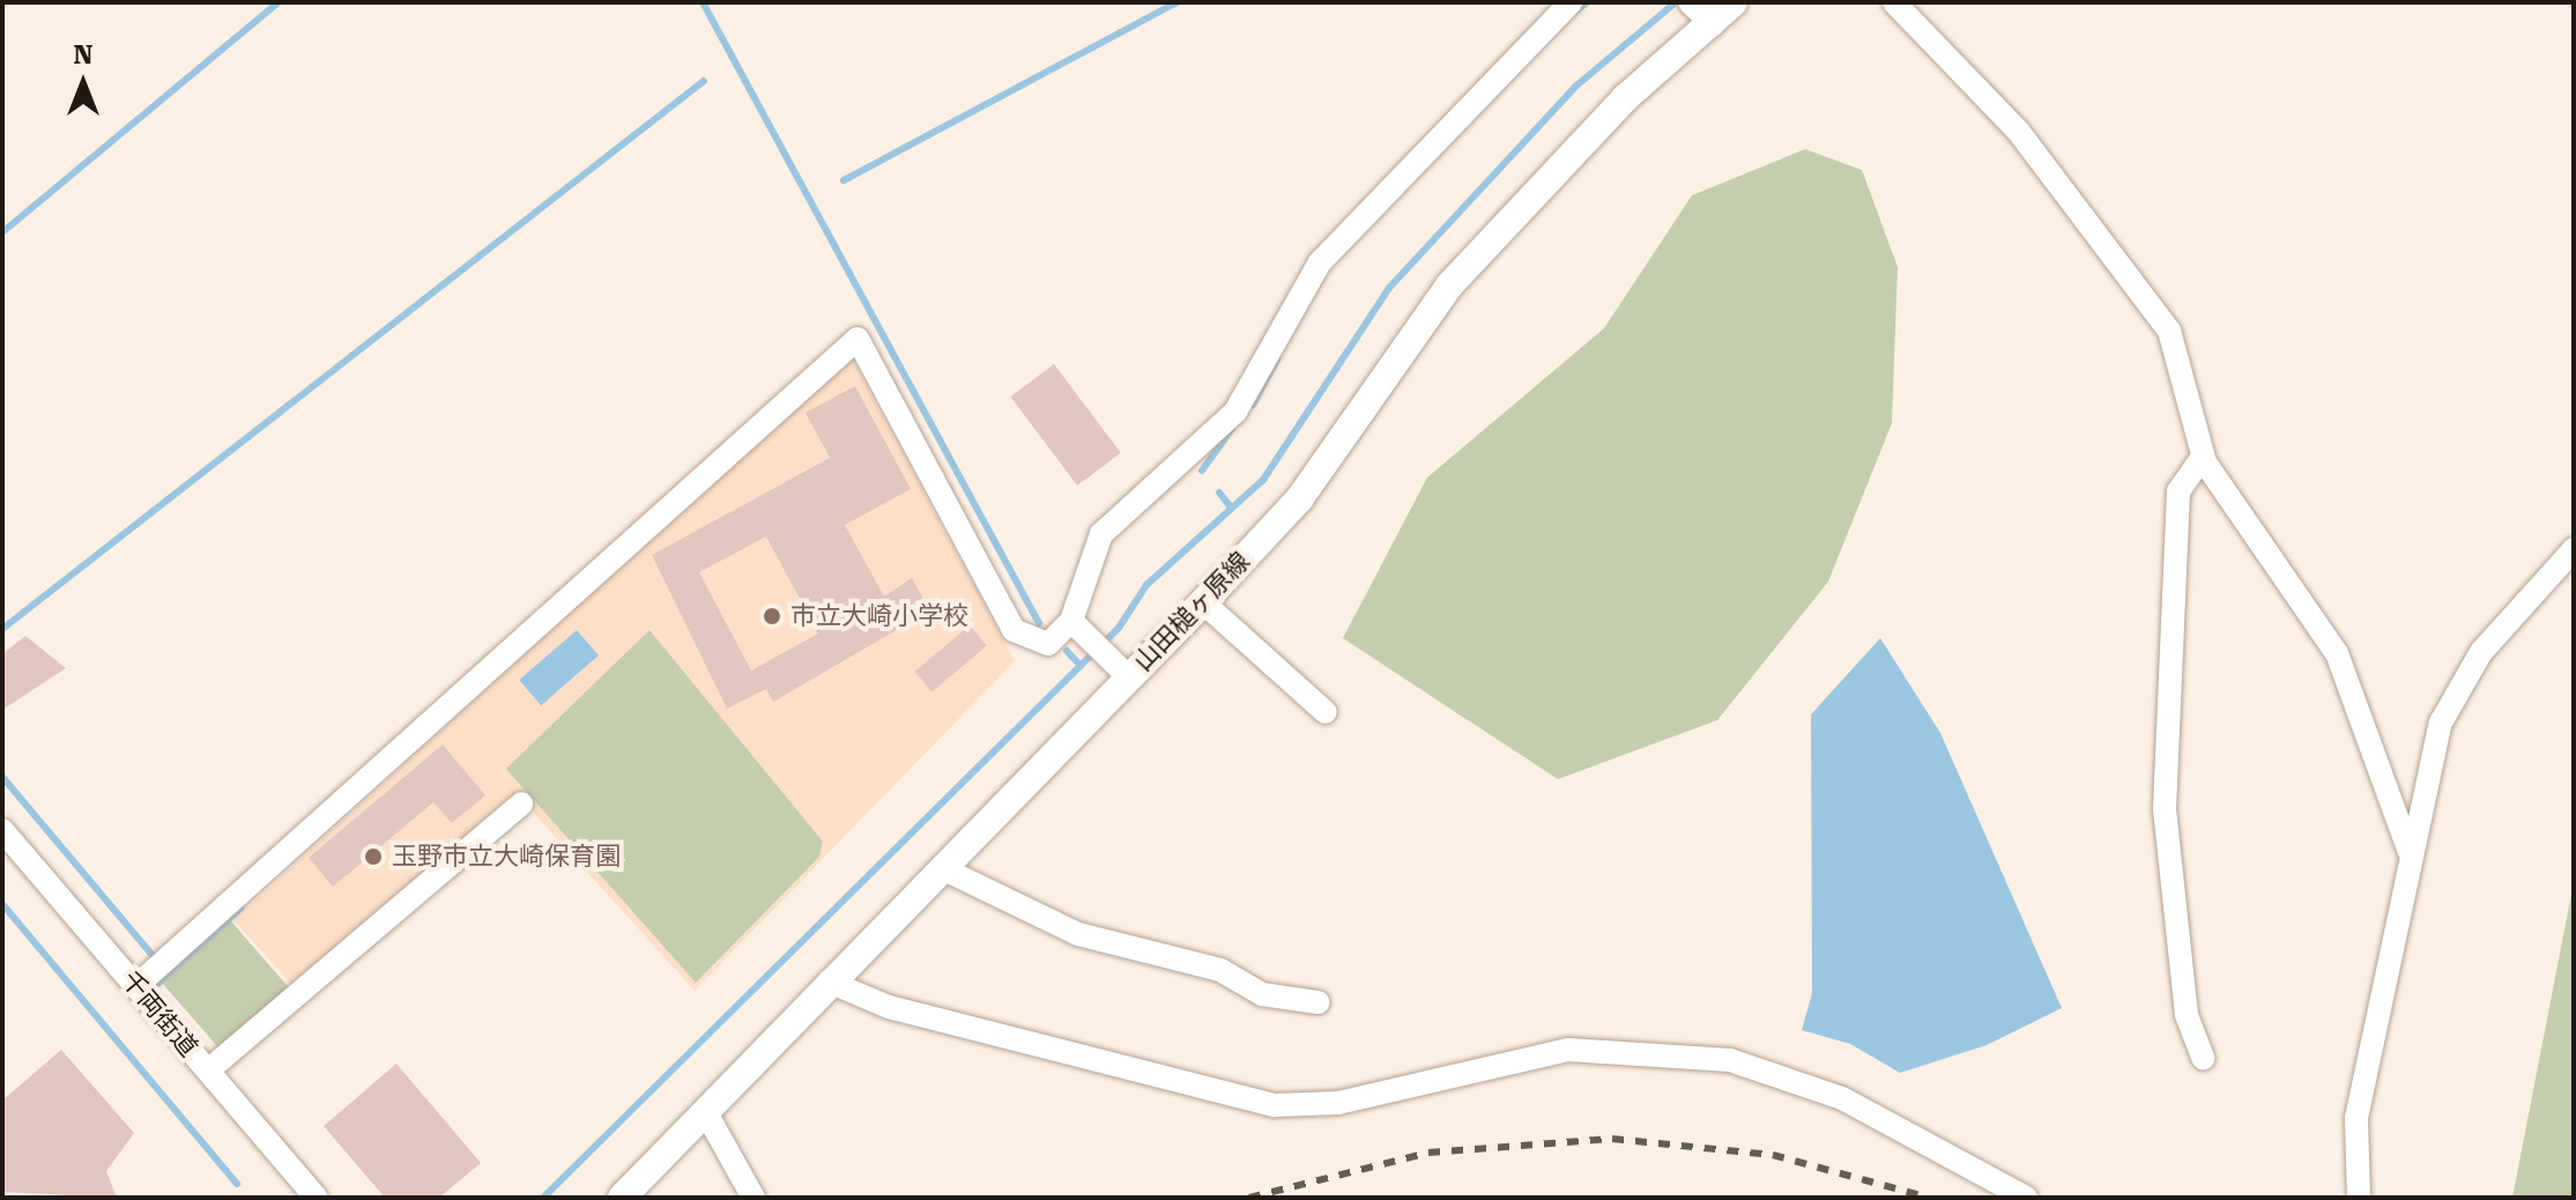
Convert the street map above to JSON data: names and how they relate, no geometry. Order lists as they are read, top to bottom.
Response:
{
  "streets": {
    "main road": ["山田槌ヶ原線"],
    "street": ["千両街道"]
  },
  "places": ["市立大崎小学校", "玉野市立大崎保育園"],
  "north": "top"
}
